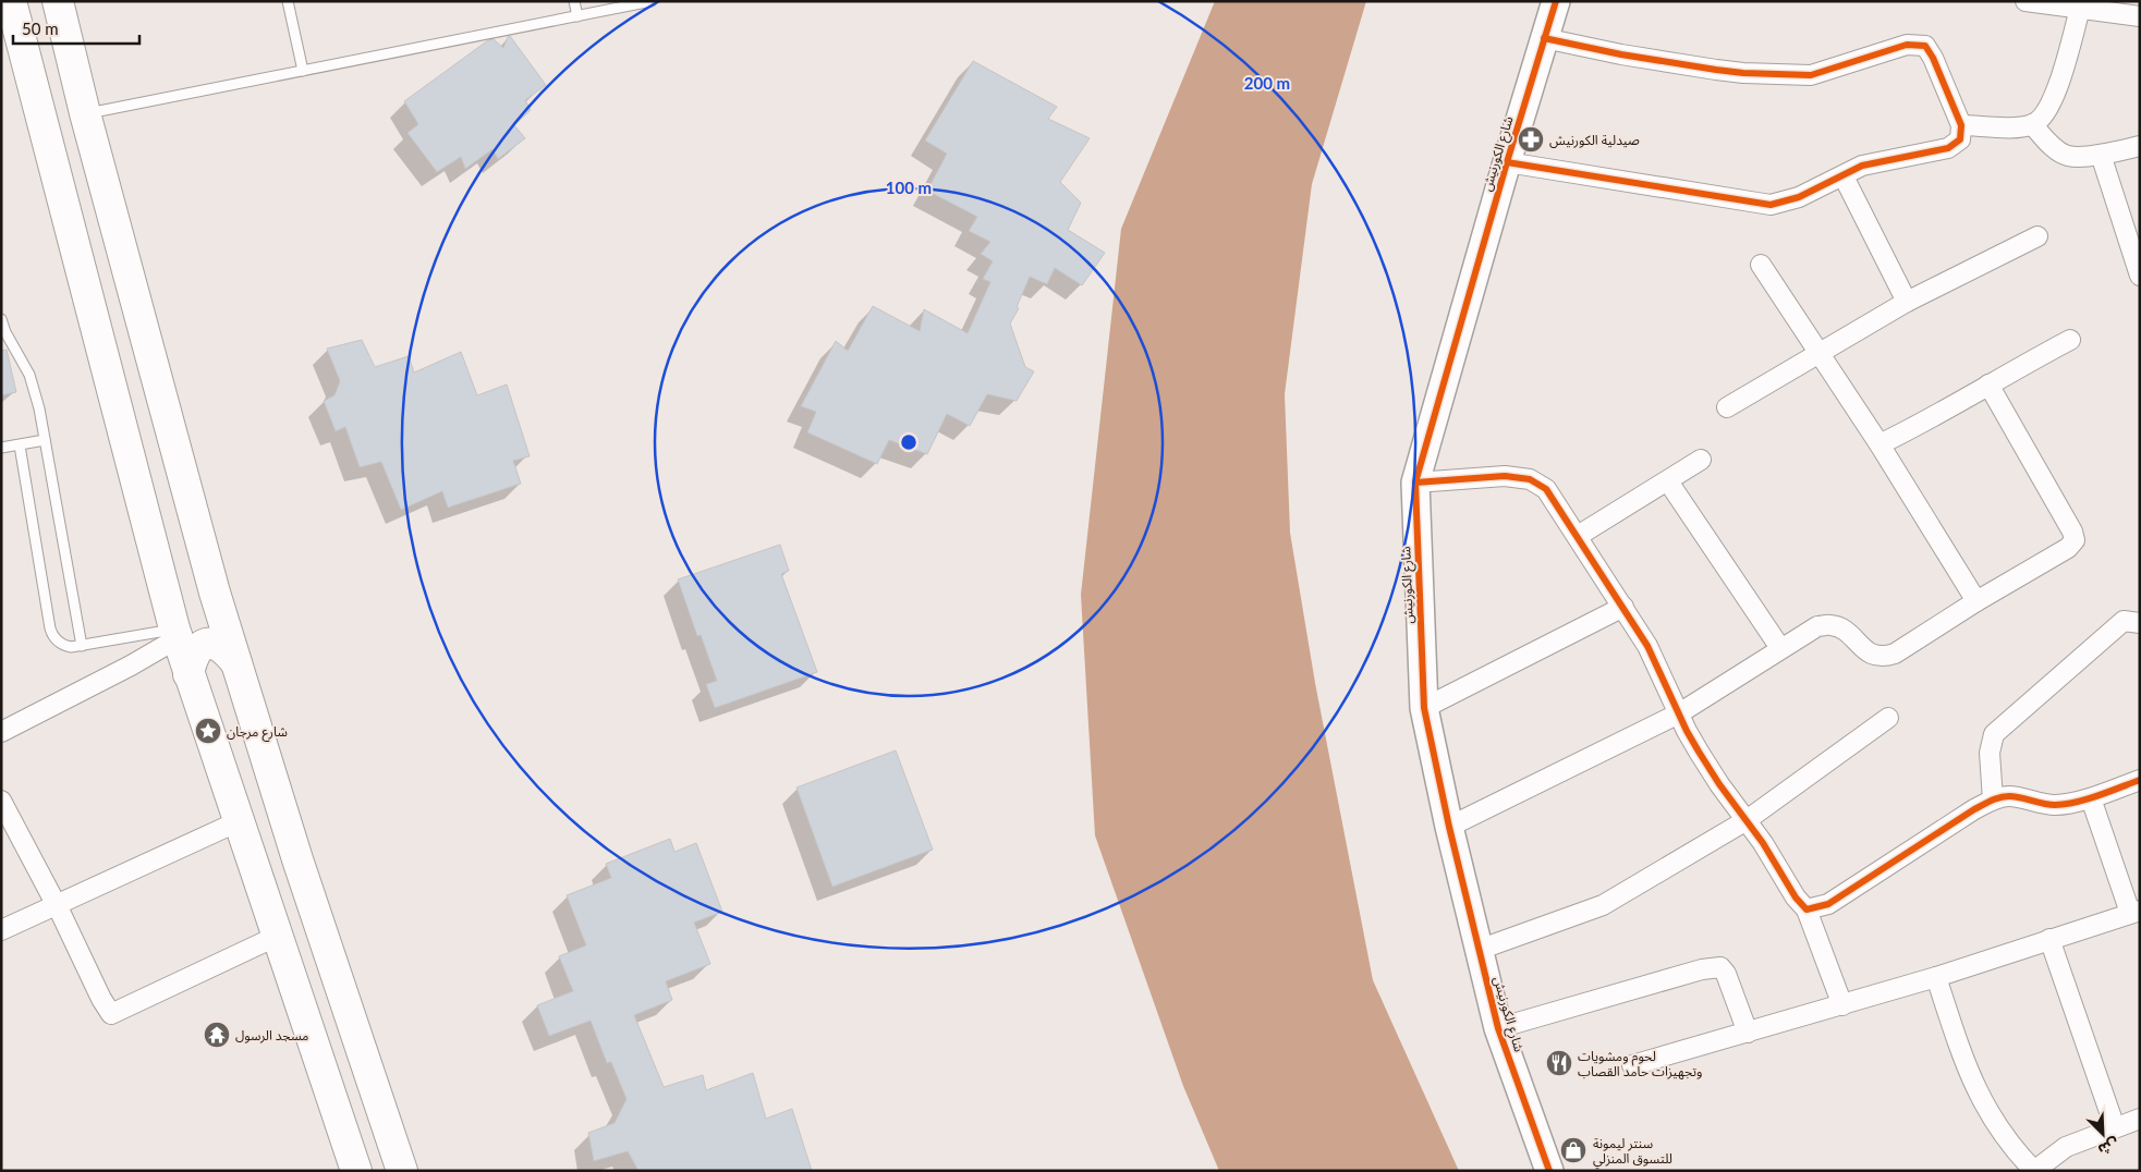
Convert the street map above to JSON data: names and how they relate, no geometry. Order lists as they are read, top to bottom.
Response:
{
  "streets": {
    "street": ["شارع الكورنيش"]
  },
  "places": {
    "pharmacy": ["صيدلية الكورنيش"],
    "place": ["شارع مرجان"],
    "temple": ["مسجد الرسول"],
    "restaurant": ["لحوم ومشويات وتجهيزات حامد القصاب"],
    "shop": ["سنتر ليمونة للتسوق المنزلي"]
  },
  "scale_bar": "50 m",
  "north": "bottom right",
  "rings": ["200 m", "100 m"]
}
